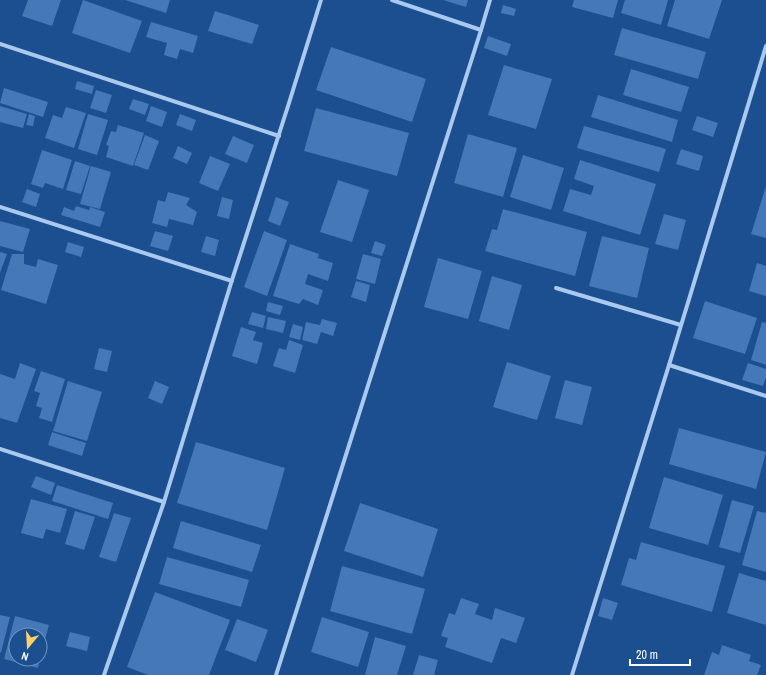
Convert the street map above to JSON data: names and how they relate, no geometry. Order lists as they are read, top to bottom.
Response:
{
  "scale_bar": "20 m",
  "north": "bottom"
}
